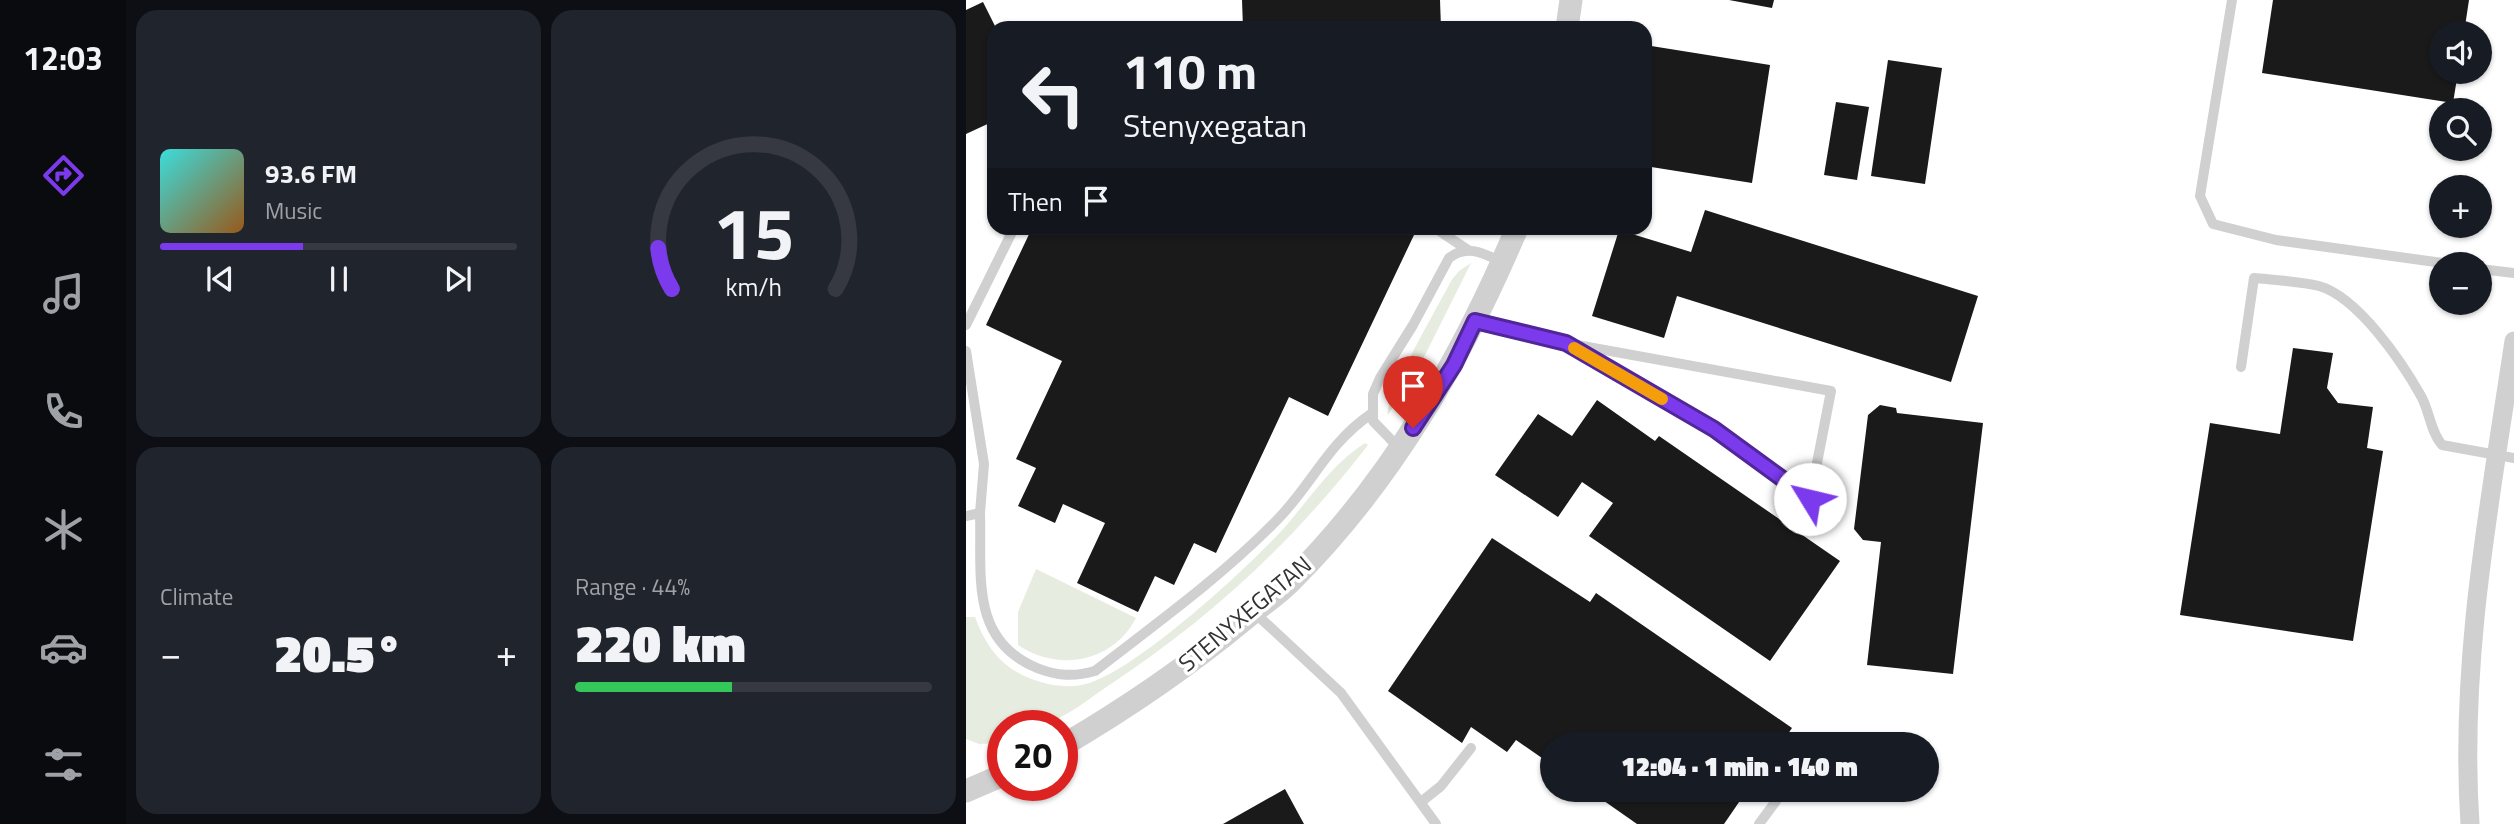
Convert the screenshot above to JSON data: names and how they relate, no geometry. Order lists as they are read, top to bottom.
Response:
{
  "streets": {
    "street": ["STENYXEGATAN"]
  },
  "page": {
    "tabs": "12:03",
    "map_buttons": ["+", "−"],
    "turn": ["110 m", "Stenyxegatan"],
    "song": ["93.6 FM", "Music"],
    "then": "Then",
    "tile": [
      "Climate",
      ["Range · 44%", "220 km"]
    ],
    "heat": ["−", "20.5°", "+"],
    "limit": "20",
    "trip": "12:04 · 1 min · 140 m",
    "gauge": ["15", "km/h"]
  }
}
